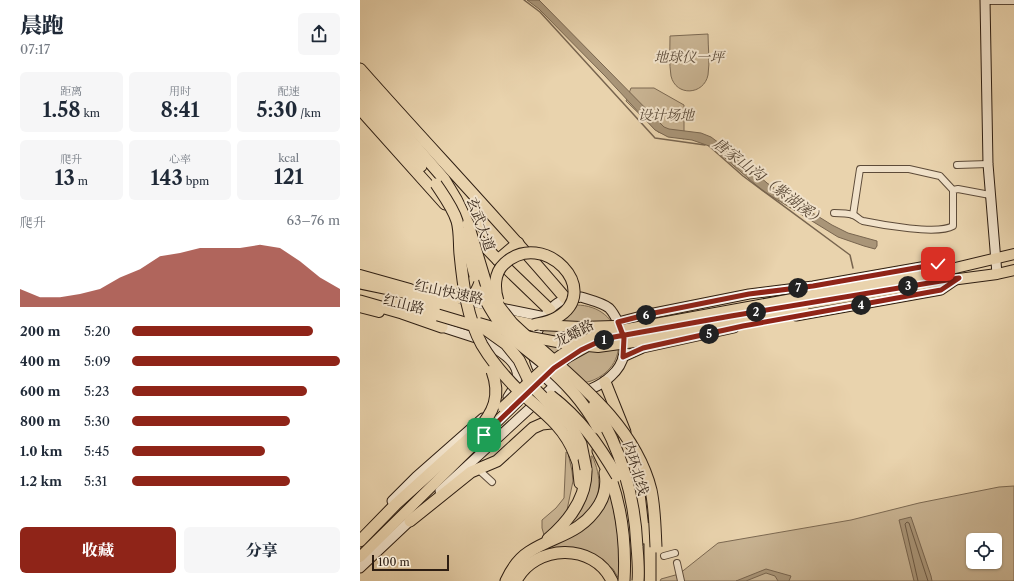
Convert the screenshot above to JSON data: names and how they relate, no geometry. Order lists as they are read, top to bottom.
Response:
{
  "streets": {
    "highway": ["玄武大道", "红山快速路", "内环北线"],
    "main road": ["红山路", "龙蟠路"]
  },
  "crossings": [
    ["玄武大道", "内环北线"]
  ],
  "water": ["唐家山沟（紫湖溪）"],
  "parks": ["地球仪一坪", "设计场地"],
  "scale_bar": "100 m",
  "page": {
    "heading": ["晨跑", "07:17"],
    "stats": [
      ["距离", "1.58 km"],
      ["用时", "8:41"],
      ["配速", "5:30 /km"],
      ["爬升", "13 m"],
      ["心率", "143 bpm"],
      ["kcal", "121"]
    ],
    "chart": ["爬升", "63–76 m"],
    "pins": [
      "3",
      "7",
      "4",
      "2",
      "6",
      "5",
      "1"
    ],
    "list": [
      {
        "name": "200 m",
        "note": "5:20"
      },
      {
        "name": "400 m",
        "note": "5:09"
      },
      {
        "name": "600 m",
        "note": "5:23"
      },
      {
        "name": "800 m",
        "note": "5:30"
      },
      {
        "name": "1.0 km",
        "note": "5:45"
      },
      {
        "name": "1.2 km",
        "note": "5:31"
      }
    ],
    "buttons": ["收藏", "分享"],
    "scale": "100 m"
  }
}
